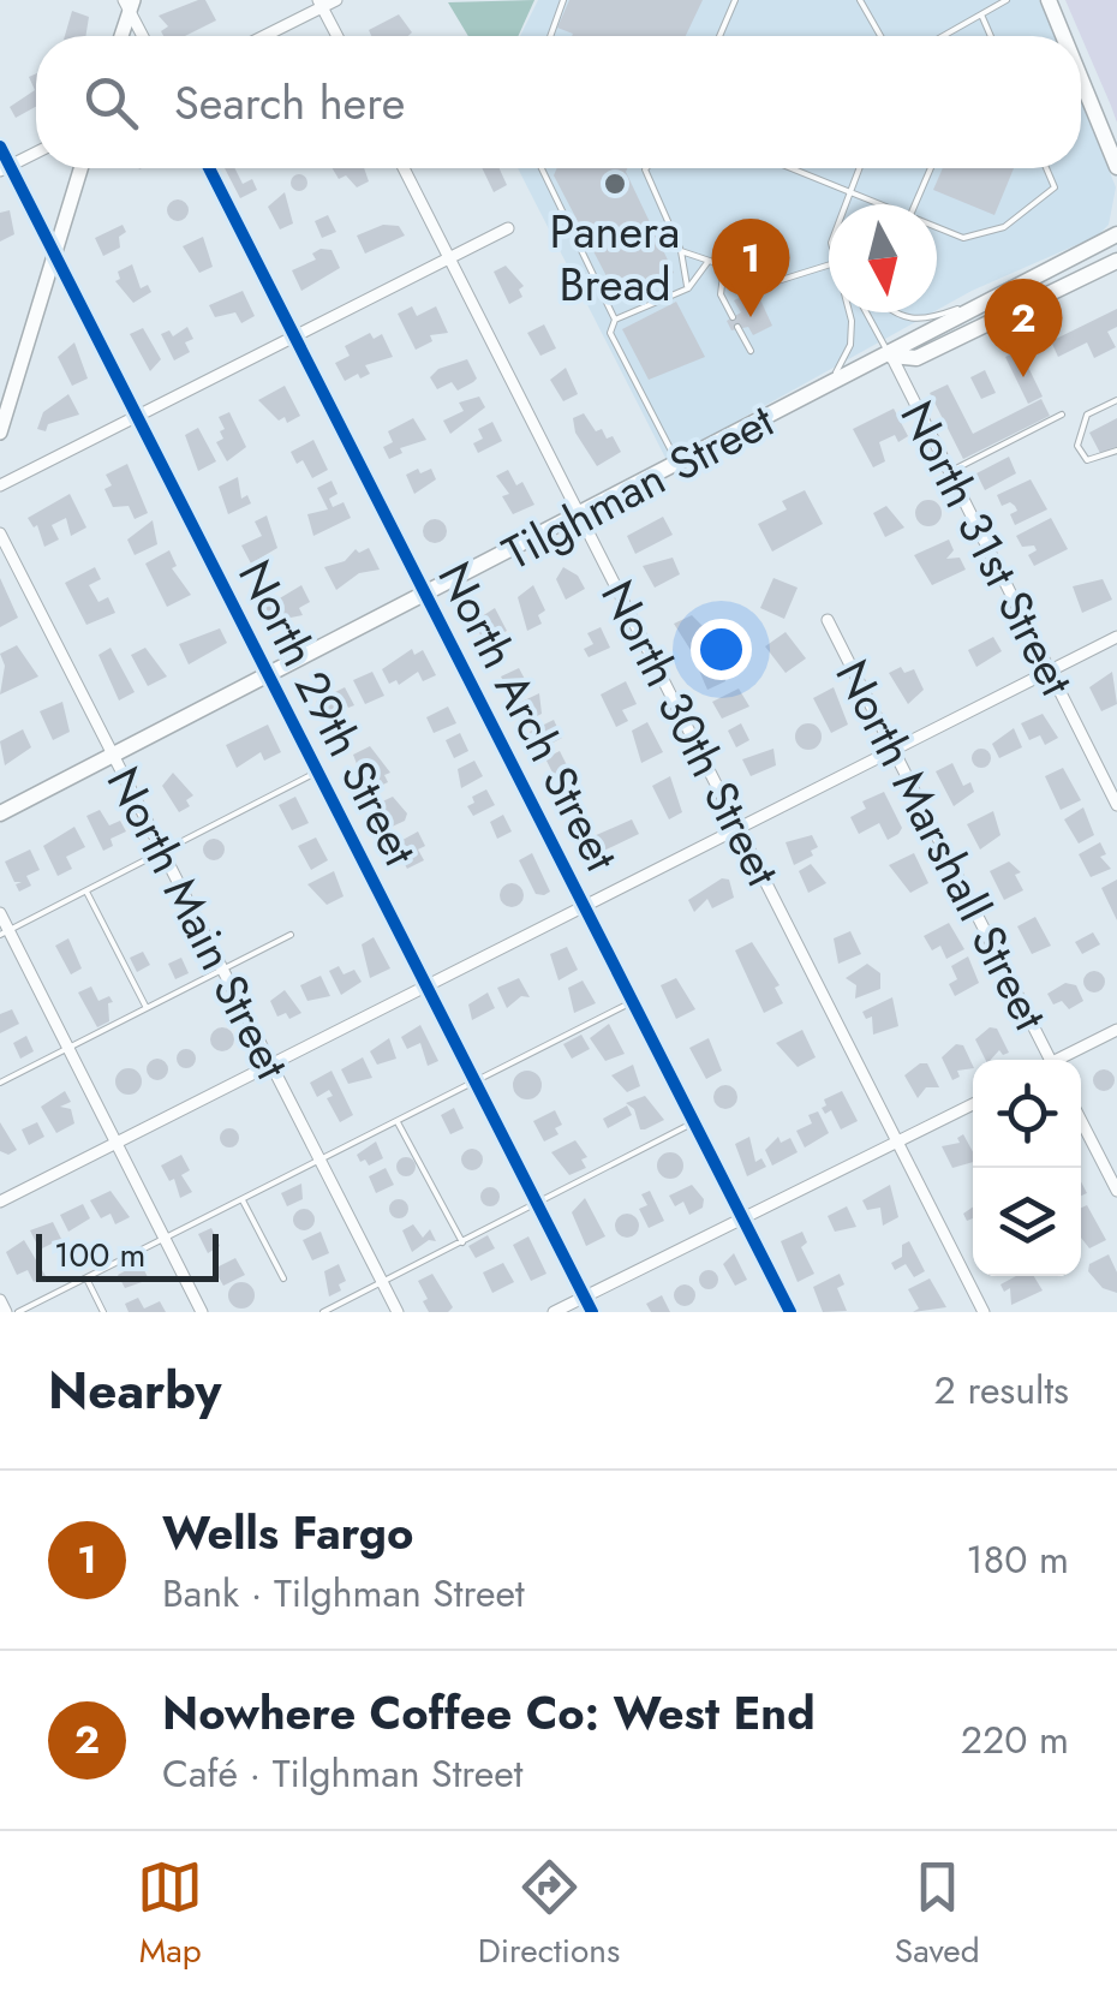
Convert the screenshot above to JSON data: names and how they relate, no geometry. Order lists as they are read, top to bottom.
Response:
{
  "streets": {
    "main road": ["Tilghman Street"],
    "street": [
      "North 31st Street",
      "North 29th Street",
      "North Arch Street",
      "North 30th Street",
      "North Marshall Street",
      "North Main Street"
    ]
  },
  "crossings": [
    ["Tilghman Street", "North 31st Street"],
    ["Tilghman Street", "North 29th Street"],
    ["Tilghman Street", "North Arch Street"],
    ["Tilghman Street", "North 30th Street"],
    ["Tilghman Street", "North Main Street"]
  ],
  "places": ["Panera Bread"],
  "scale_bar": "100 m",
  "north": "bottom",
  "page": {
    "search": "Search here",
    "pins": ["1", "2"],
    "scale": "100 m",
    "heading": ["Nearby", "2 results"],
    "list": [
      {
        "mark": "1",
        "name": "Wells Fargo",
        "note": "Bank · Tilghman Street",
        "value": "180 m"
      },
      {
        "mark": "2",
        "name": "Nowhere Coffee Co: West End",
        "note": "Café · Tilghman Street",
        "value": "220 m"
      }
    ],
    "nav": ["Map", "Directions", "Saved"]
  }
}
